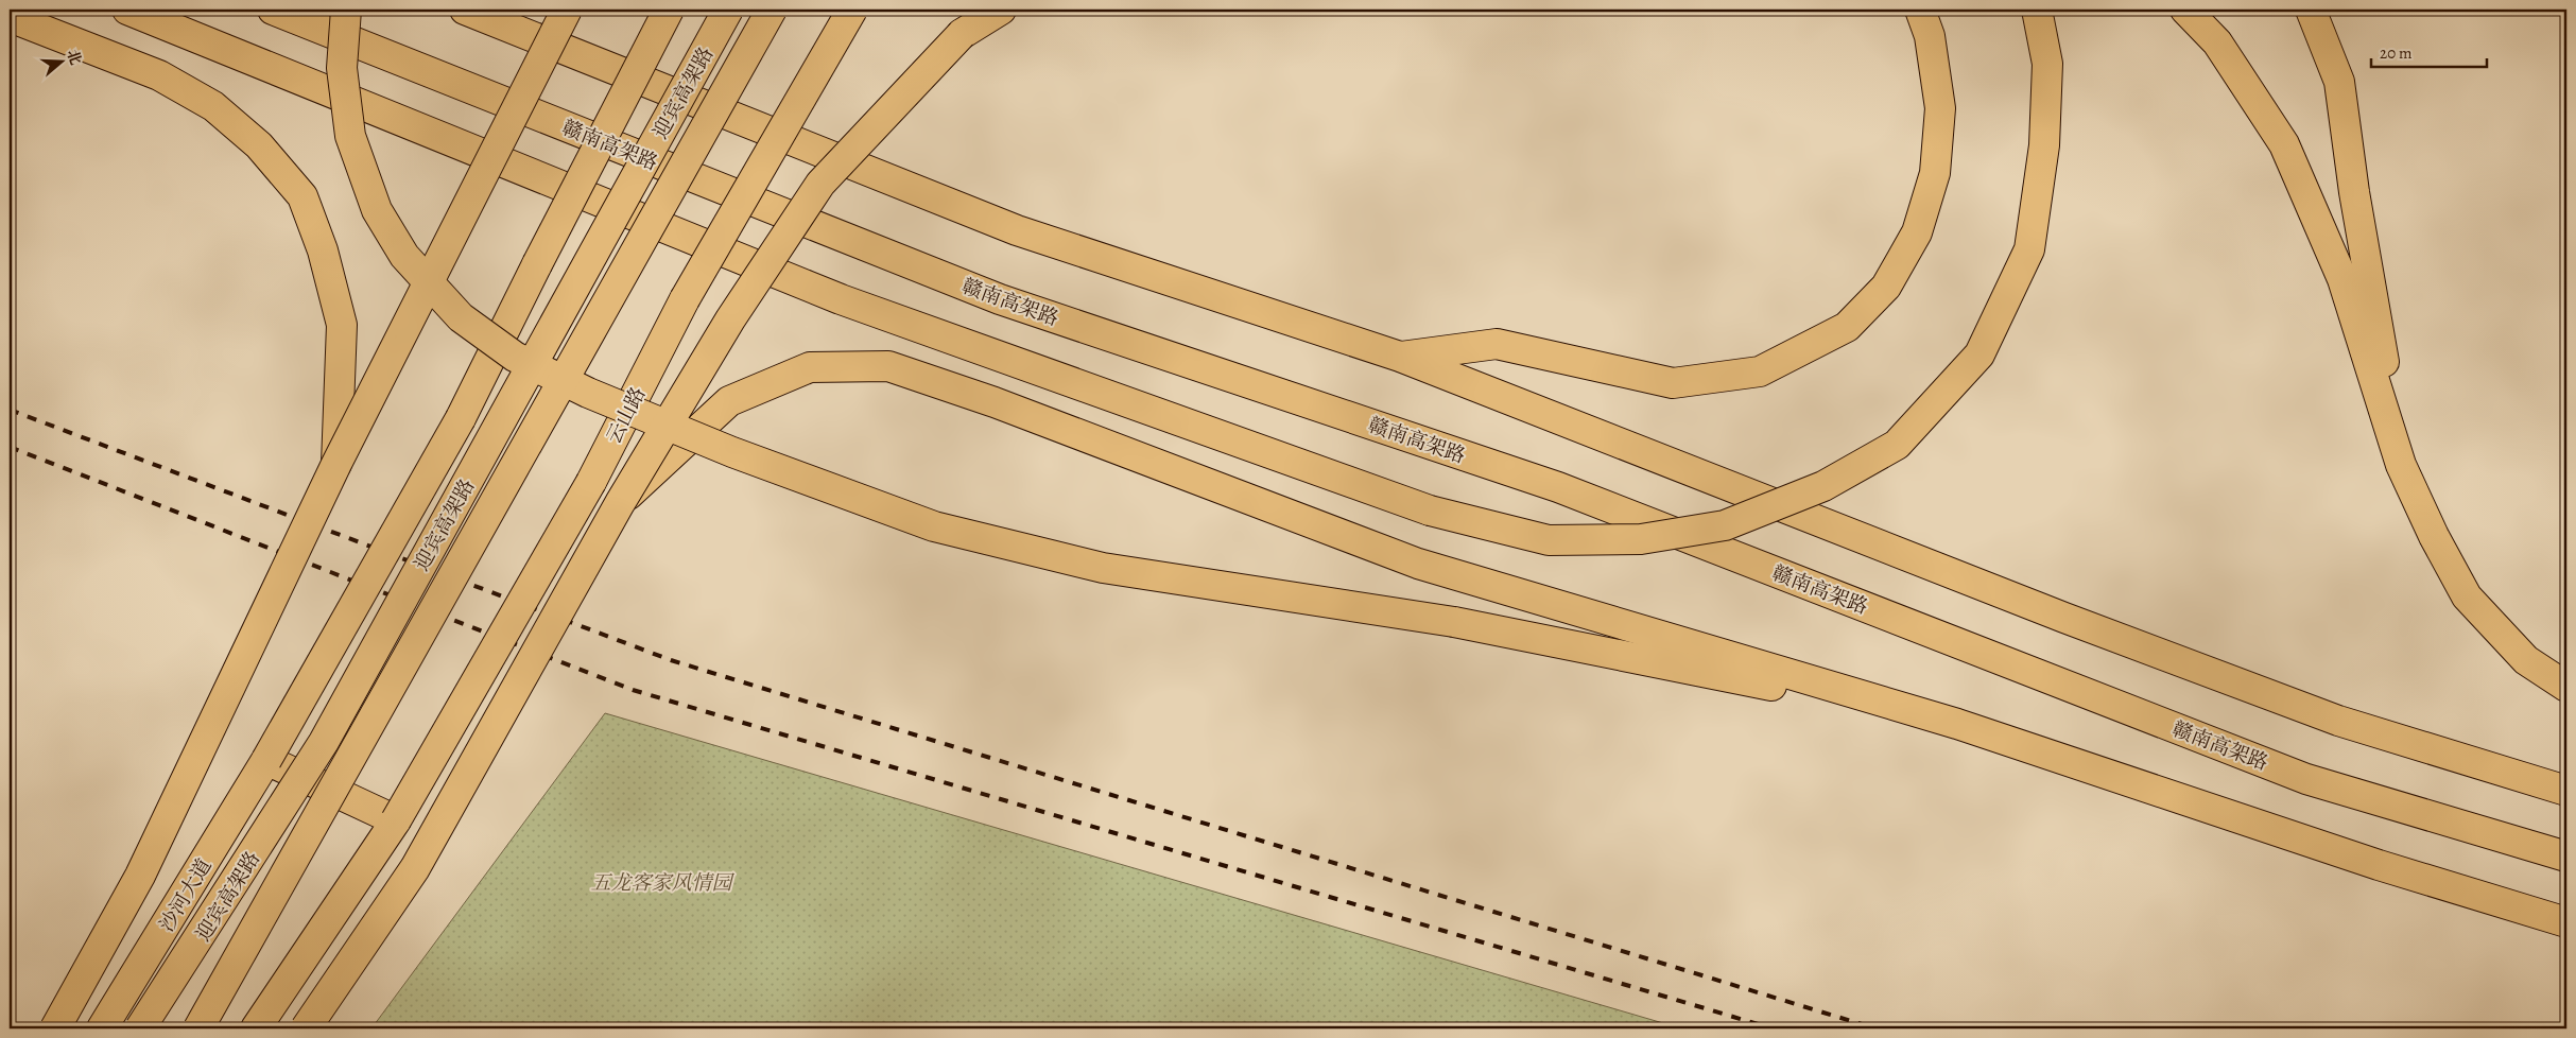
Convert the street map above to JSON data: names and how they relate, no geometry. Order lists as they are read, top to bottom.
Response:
{
  "streets": {
    "main road": [
      "迎宾高架路",
      "赣南高架路",
      "云山路",
      "沙河大道"
    ]
  },
  "parks": ["五龙客家风情园"],
  "scale_bar": "20 m",
  "north": "right"
}
